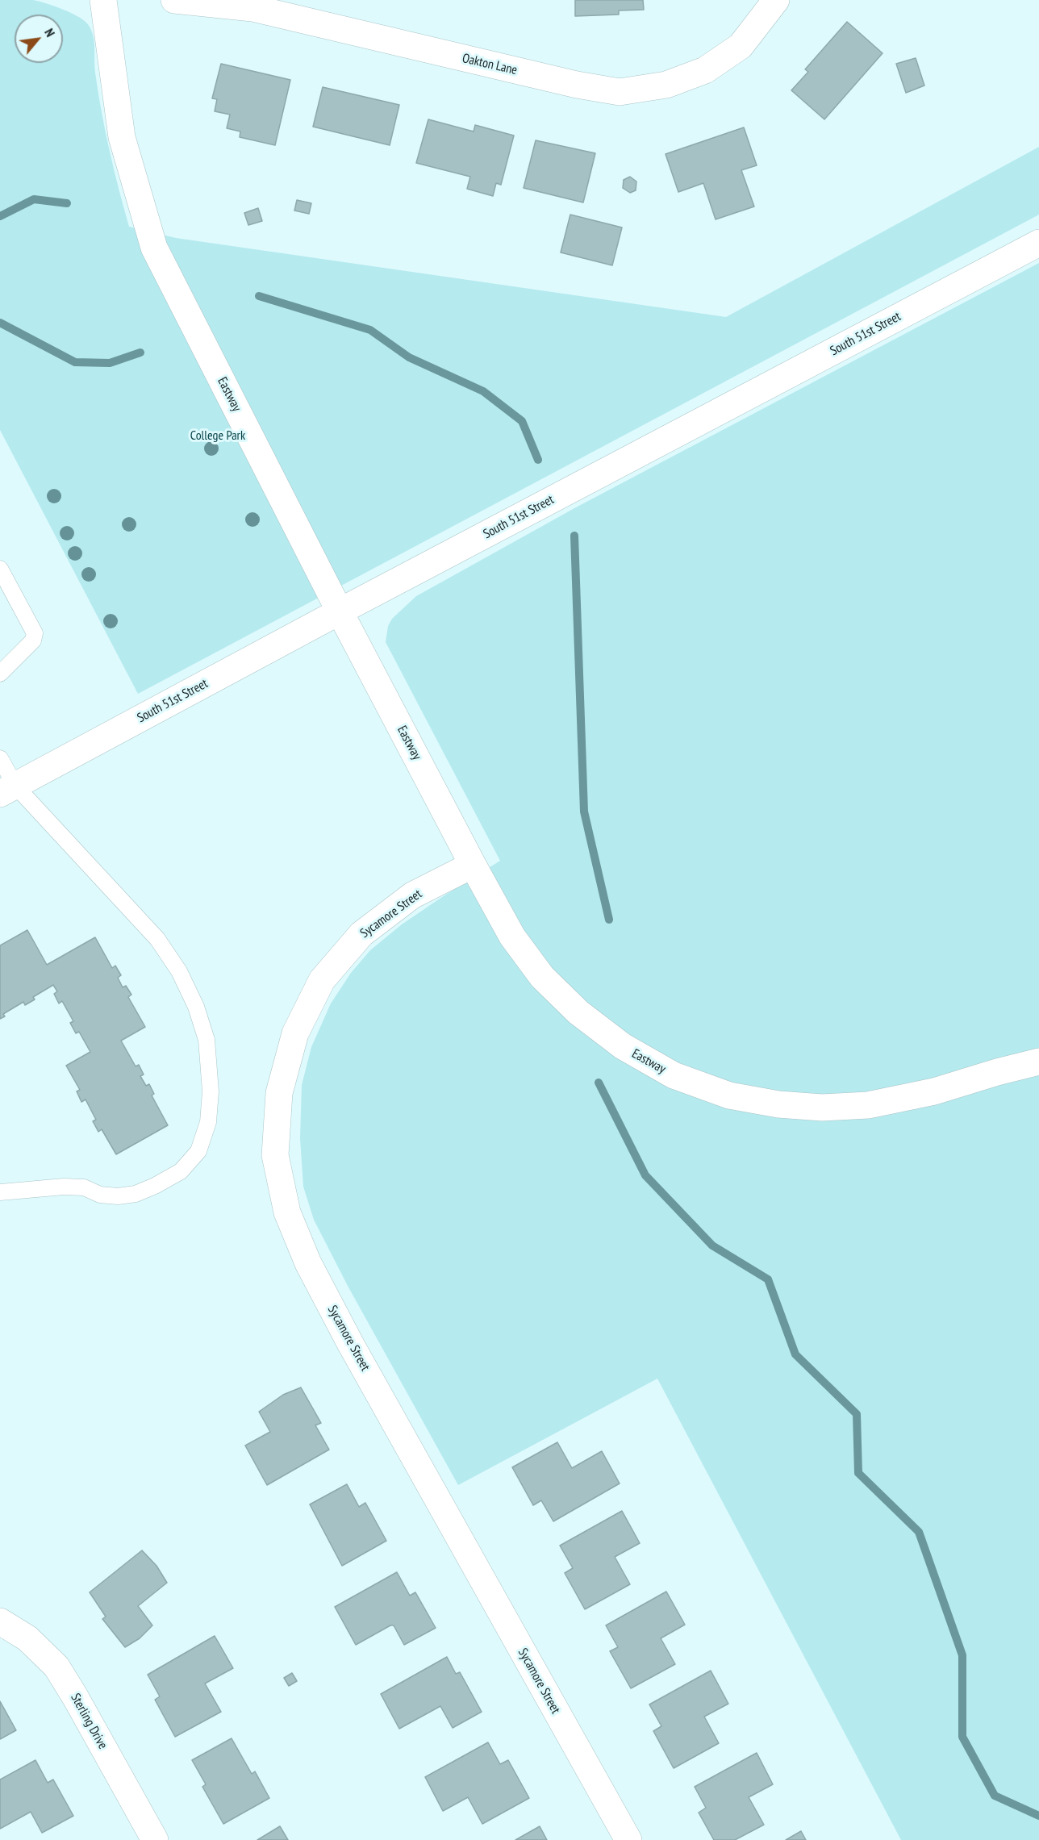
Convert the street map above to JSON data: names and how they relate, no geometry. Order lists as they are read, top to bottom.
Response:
{
  "streets": {
    "street": [
      "Oakton Lane",
      "South 51st Street",
      "Eastway",
      "Sycamore Street",
      "Sterling Drive"
    ]
  },
  "crossings": [
    ["South 51st Street", "Eastway"],
    ["Eastway", "Sycamore Street"]
  ],
  "parks": ["College Park"],
  "north": "top right"
}
